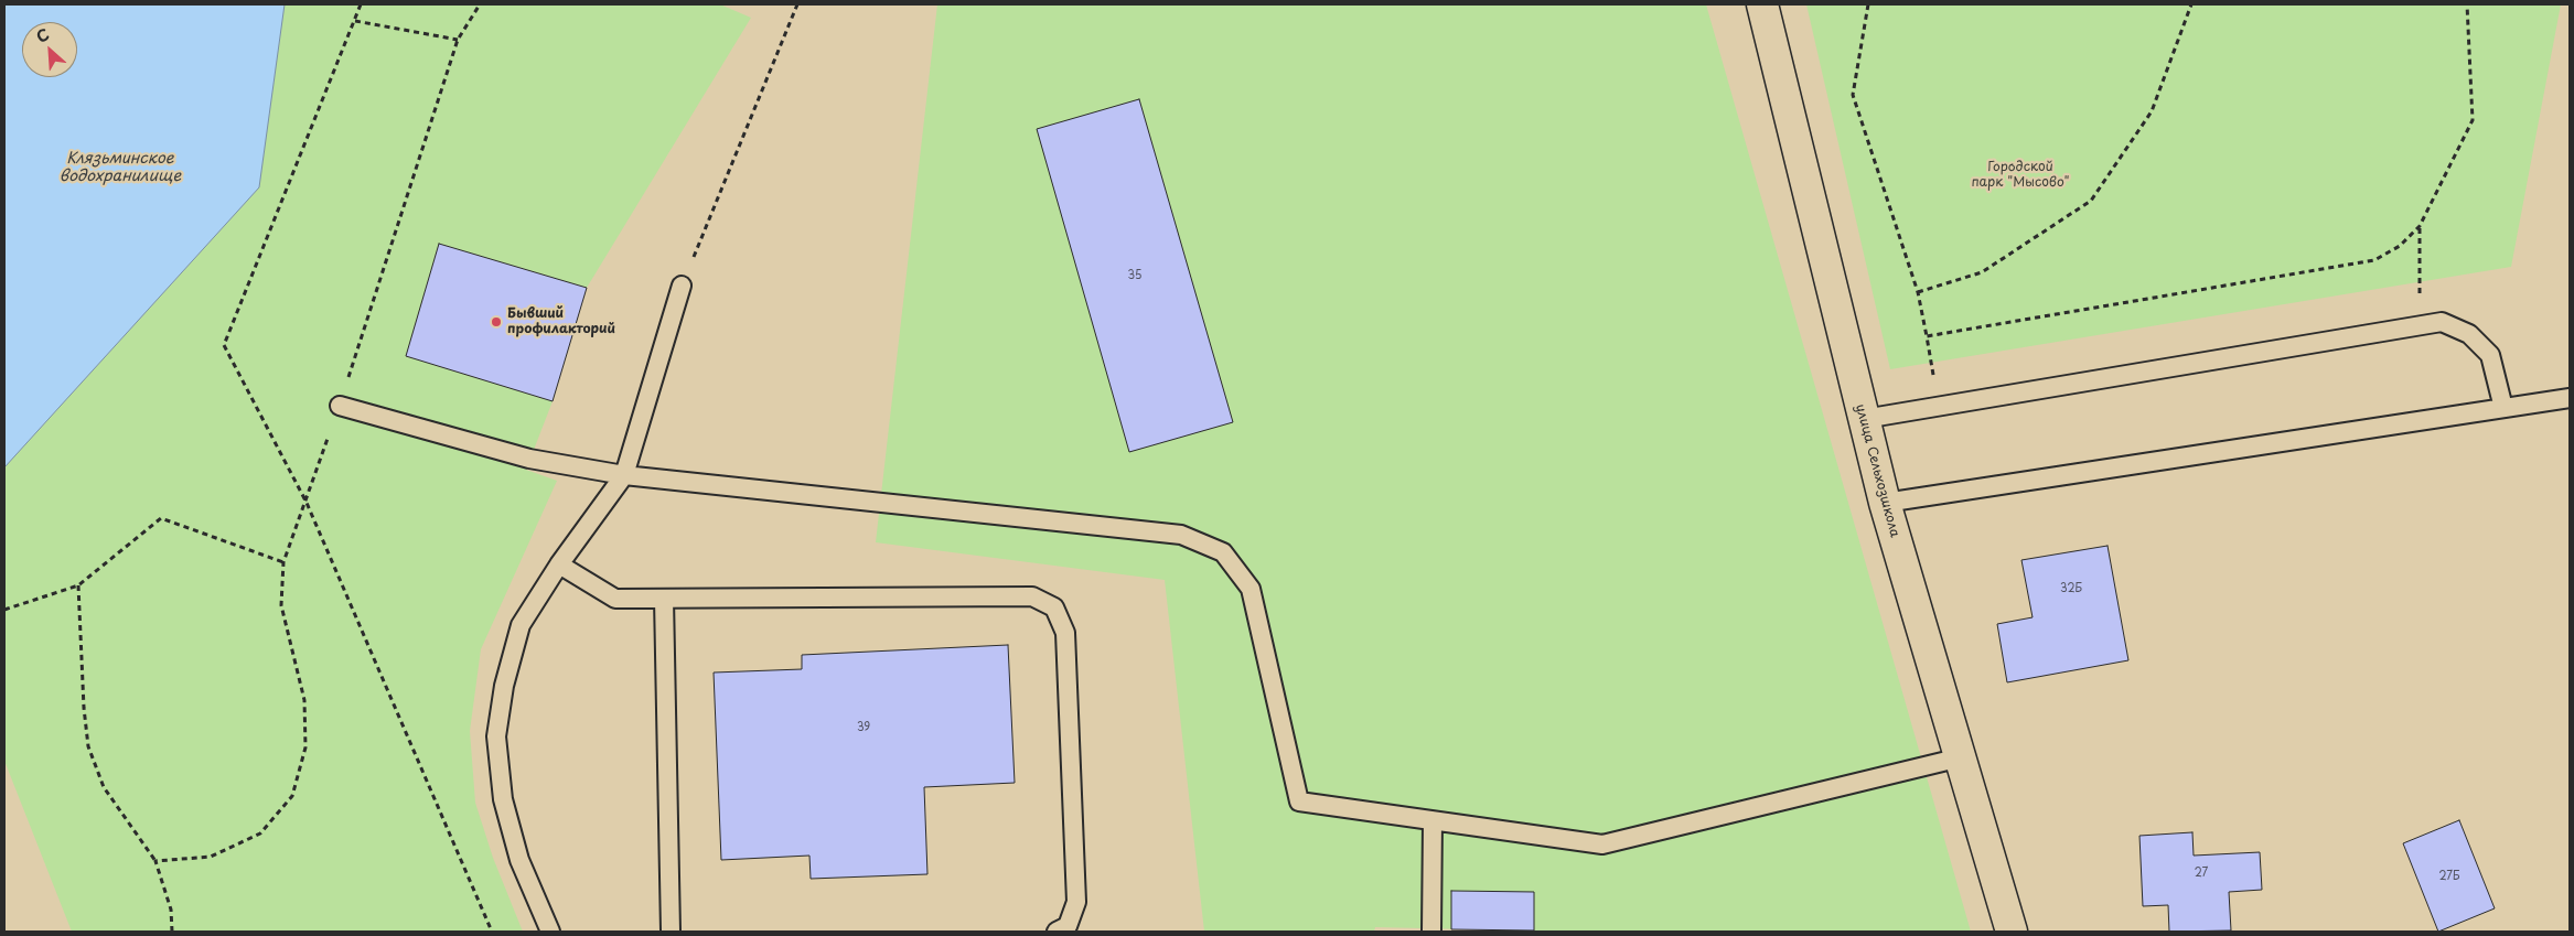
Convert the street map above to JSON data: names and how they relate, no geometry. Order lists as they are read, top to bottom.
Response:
{
  "streets": {
    "street": ["улица Сельхозшкола"]
  },
  "water": ["Клязьминское водохранилище"],
  "parks": ["Городской парк \"Мысово\""],
  "places": ["Бывший профилакторий"],
  "house_numbers": [
    "35",
    "32Б",
    "39",
    "27",
    "27Б"
  ],
  "north": "top left"
}
